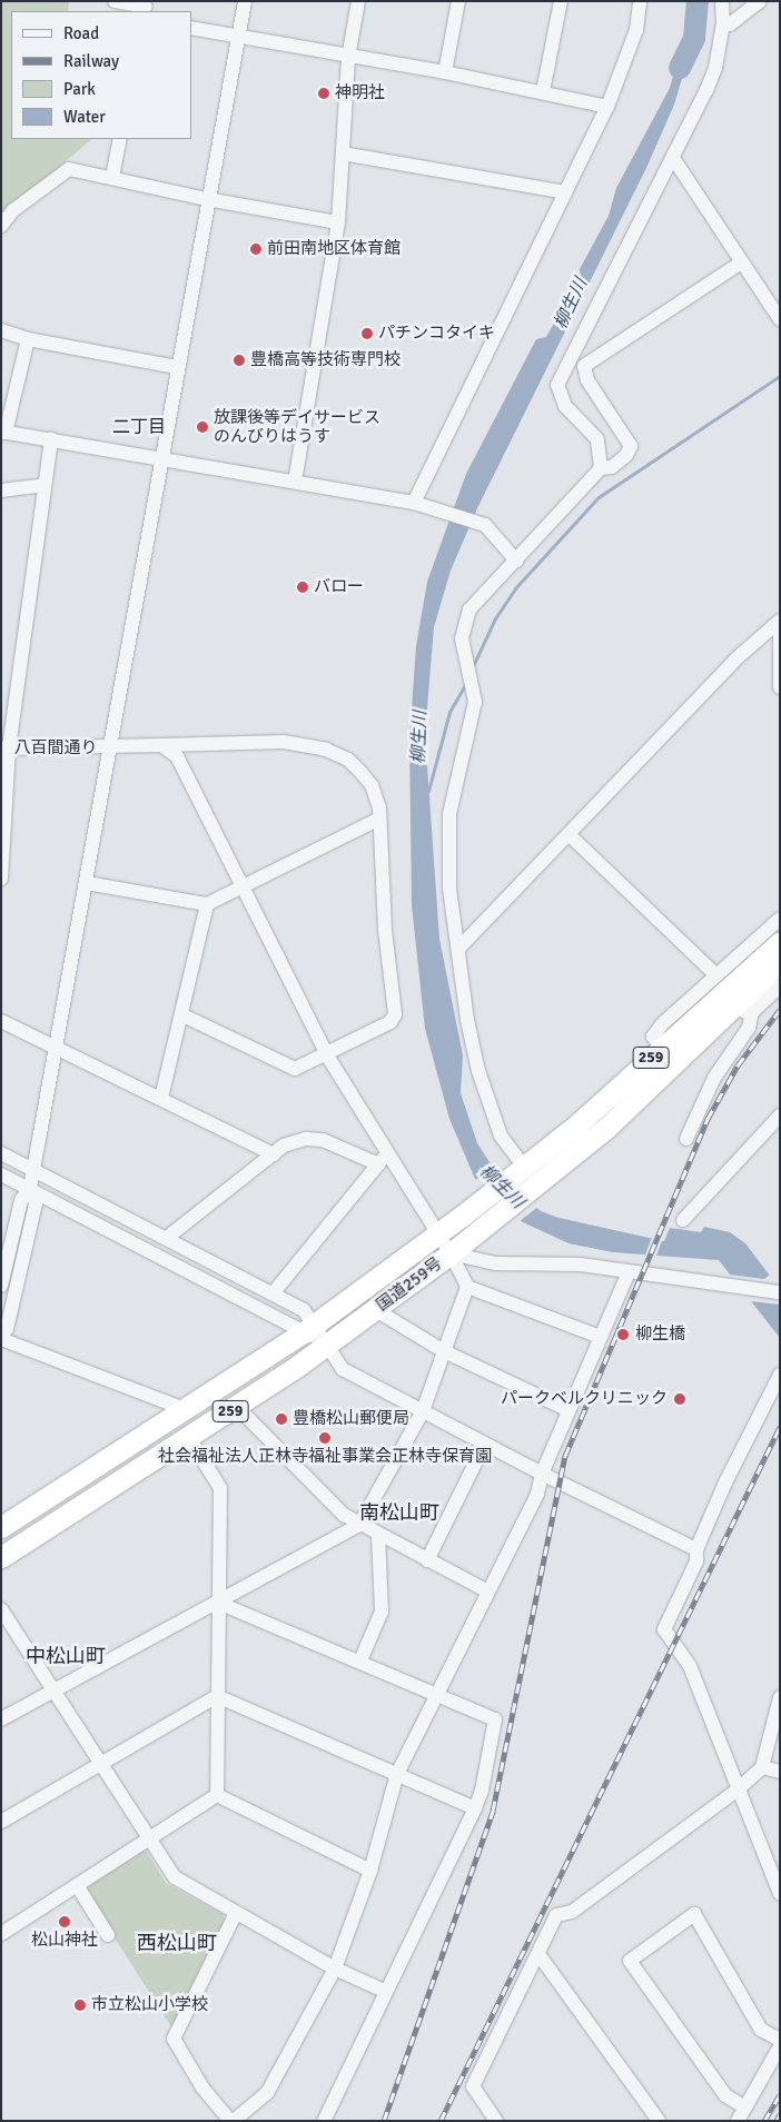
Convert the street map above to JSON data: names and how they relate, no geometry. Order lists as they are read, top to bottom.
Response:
{
  "streets": {
    "highway": ["259", "国道259号"],
    "street": ["八百間通り"]
  },
  "districts": [
    "二丁目",
    "南松山町",
    "中松山町",
    "西松山町"
  ],
  "water": ["柳生川"],
  "places": [
    "神明社",
    "前田南地区体育館",
    "パチンコタイキ",
    "豊橋高等技術専門校",
    "放課後等デイサービス のんびりはうす",
    "バロー",
    "柳生橋",
    "パークベルクリニック",
    "豊橋松山郵便局",
    "社会福祉法人正林寺福祉事業会正林寺保育園",
    "松山神社",
    "市立松山小学校"
  ],
  "legend": [
    "Road",
    "Railway",
    "Park",
    "Water"
  ]
}
